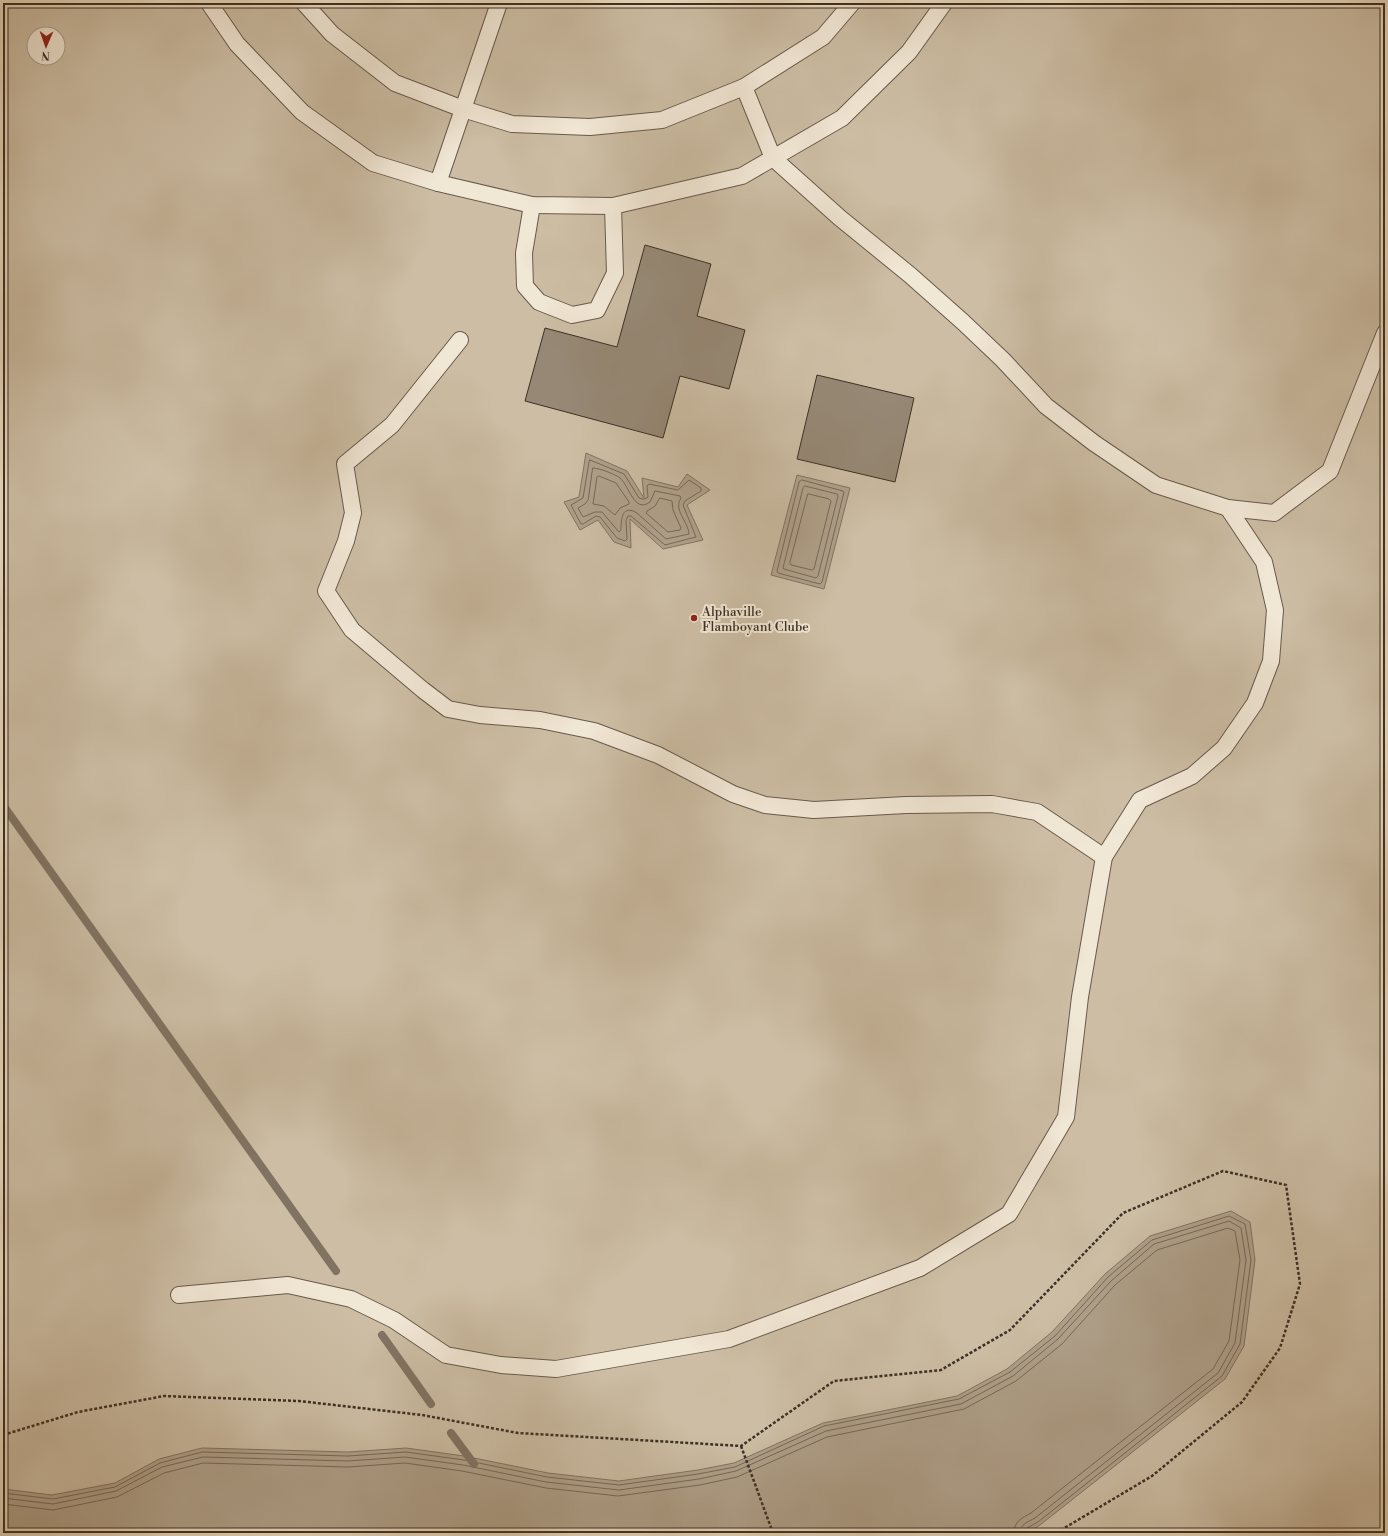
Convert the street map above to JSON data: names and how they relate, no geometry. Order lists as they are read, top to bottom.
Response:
{
  "places": ["Alphaville Flamboyant Clube"],
  "north": "bottom"
}
